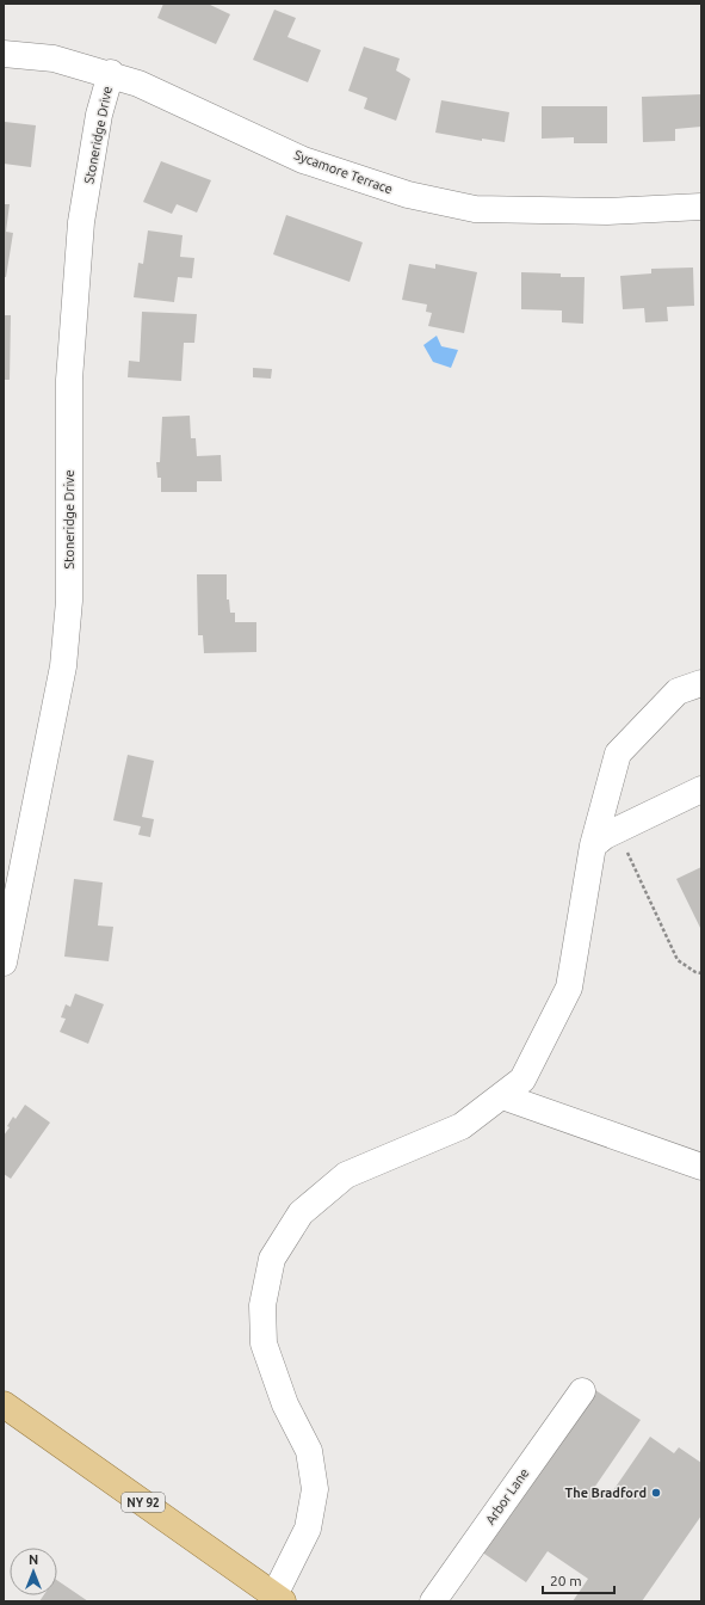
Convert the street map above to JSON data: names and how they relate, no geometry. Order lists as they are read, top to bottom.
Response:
{
  "streets": {
    "main road": ["NY 92"],
    "street": ["Stoneridge Drive", "Sycamore Terrace", "Arbor Lane"]
  },
  "crossings": [
    ["Stoneridge Drive", "Sycamore Terrace"]
  ],
  "places": ["The Bradford"],
  "scale_bar": "20 m",
  "north": "top"
}
